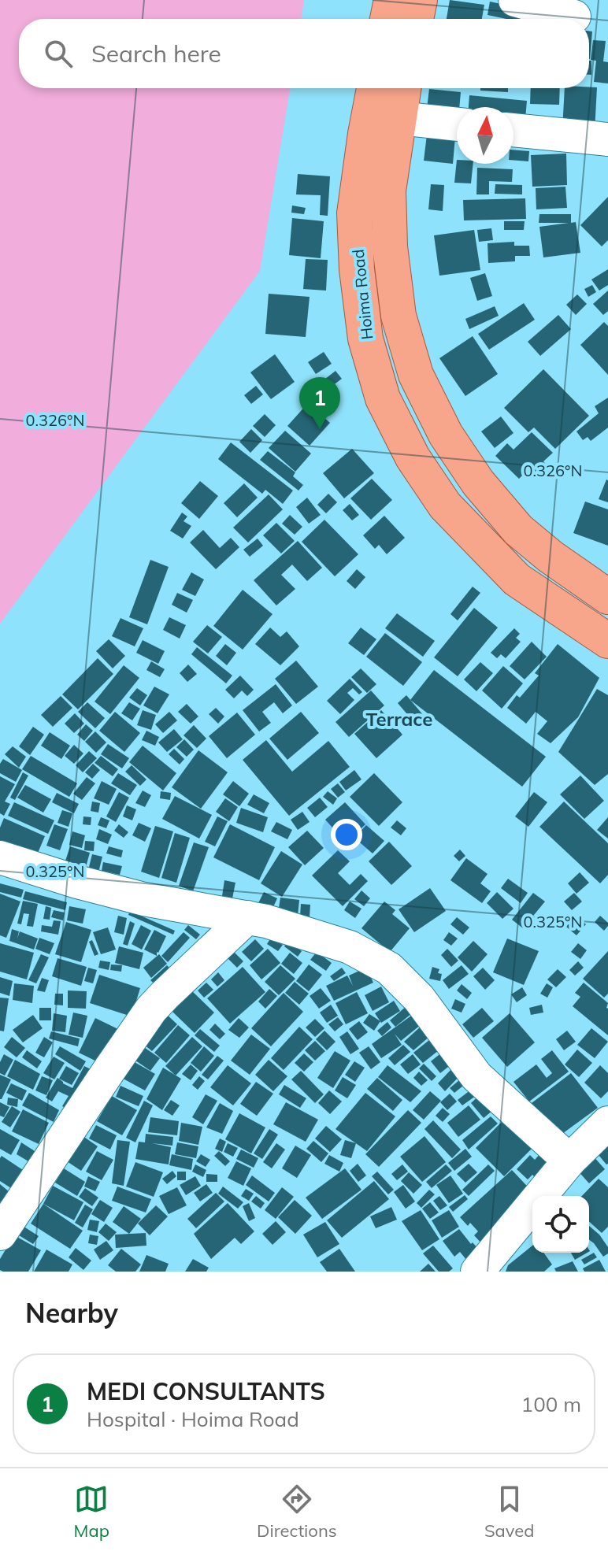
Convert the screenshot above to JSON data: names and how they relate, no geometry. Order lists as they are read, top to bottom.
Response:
{
  "streets": {
    "main road": ["Hoima Road"]
  },
  "districts": ["Terrace"],
  "north": "top",
  "page": {
    "search": "Search here",
    "pins": "1",
    "heading": "Nearby",
    "list": [
      {
        "mark": "1",
        "name": "MEDI CONSULTANTS",
        "note": "Hospital · Hoima Road",
        "value": "100 m"
      }
    ],
    "nav": ["Map", "Directions", "Saved"]
  },
  "coordinates": ["0.326°N", "0.325°N"]
}
